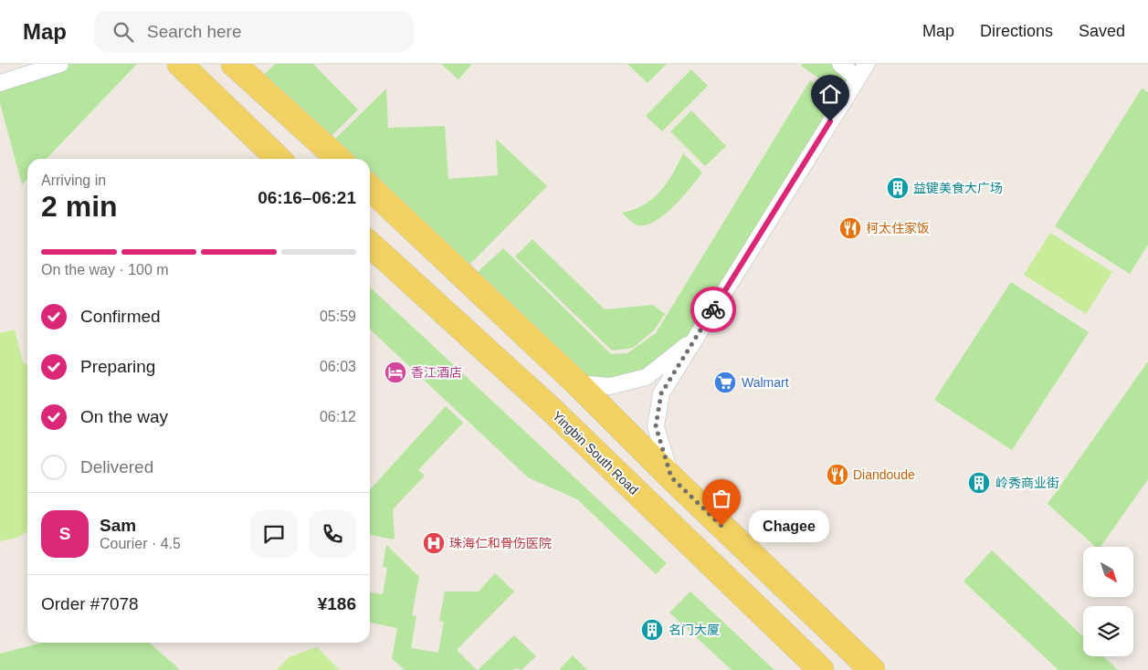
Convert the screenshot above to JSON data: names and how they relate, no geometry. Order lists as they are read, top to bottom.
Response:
{
  "streets": {
    "main road": ["Yingbin South Road"]
  },
  "places": {
    "building": ["益键美食大广场", "岭秀商业街", "名门大厦"],
    "restaurant": ["柯太住家饭", "Diandoude"],
    "hotel": ["香江酒店"],
    "supermarket": ["Walmart"],
    "other": ["Chagee"],
    "hospital": ["珠海仁和骨伤医院"]
  },
  "north": "bottom right",
  "page": {
    "header": "Map",
    "search": "Search here",
    "nav": ["Map", "Directions", "Saved"],
    "heading": ["2 min", "Arriving in", "06:16–06:21"],
    "panel": [
      "Sam",
      "Courier · 4.5",
      "Order #7078",
      "¥186"
    ],
    "bar": "On the way · 100 m",
    "list": [
      ["Confirmed", "05:59"],
      ["Preparing", "06:03"],
      ["On the way", "06:12"],
      "Delivered"
    ],
    "bubble": "Chagee",
    "round": "S"
  }
}
